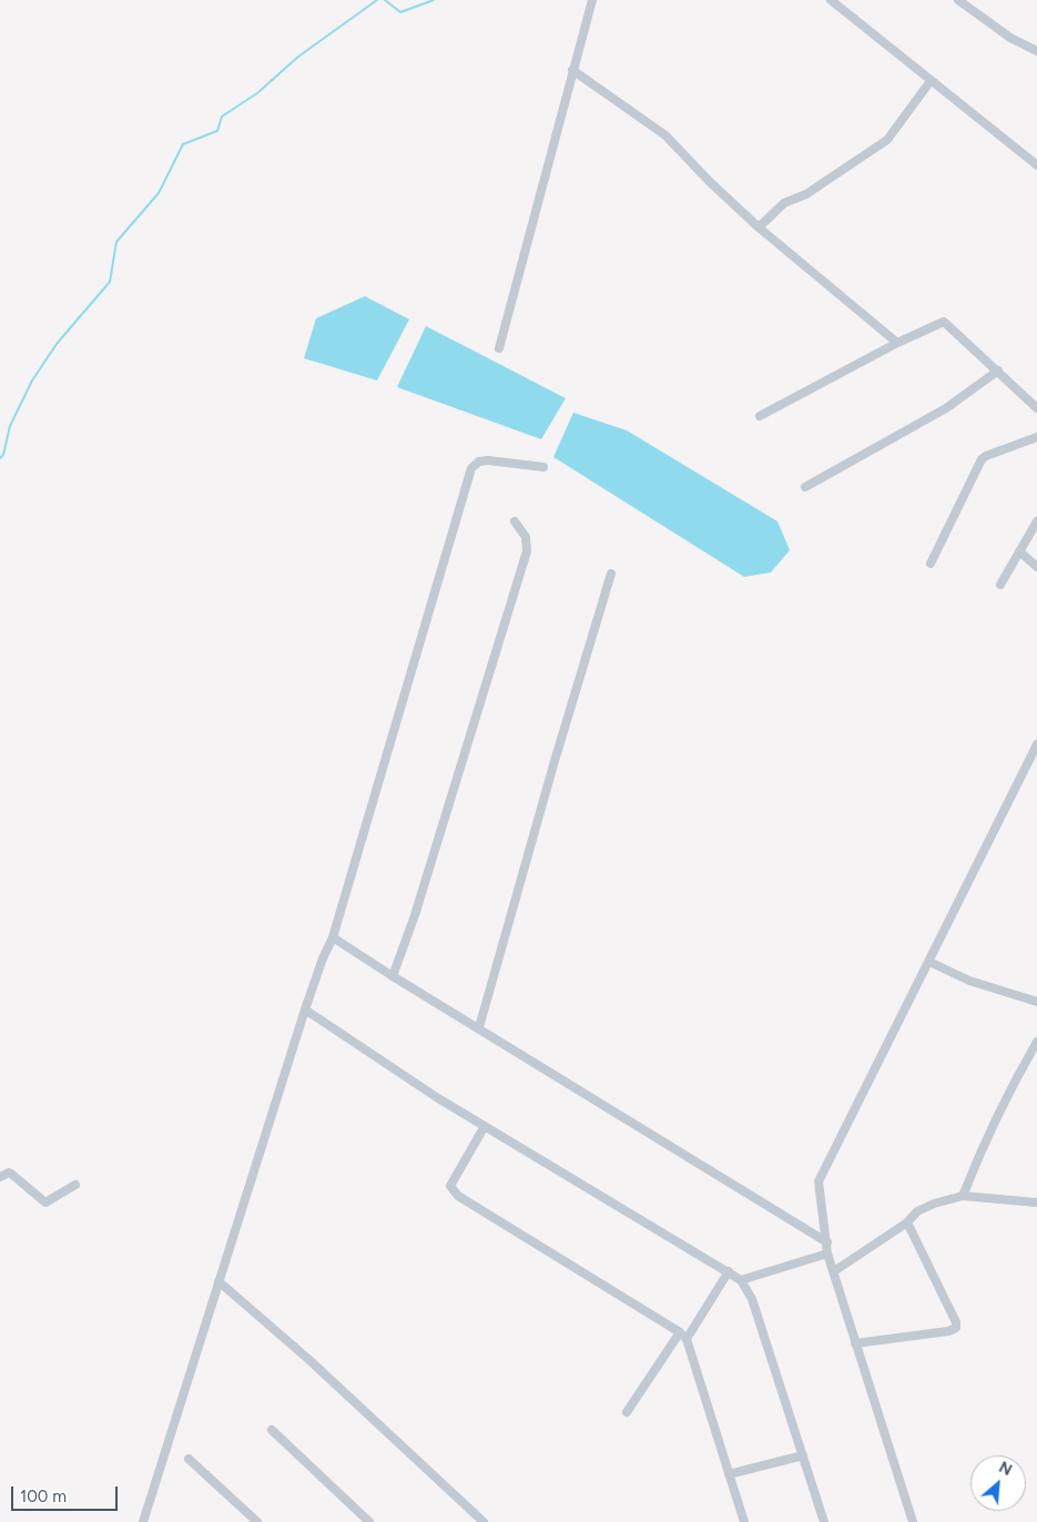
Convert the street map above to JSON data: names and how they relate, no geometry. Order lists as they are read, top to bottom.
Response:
{
  "scale_bar": "100 m",
  "north": "top right"
}
